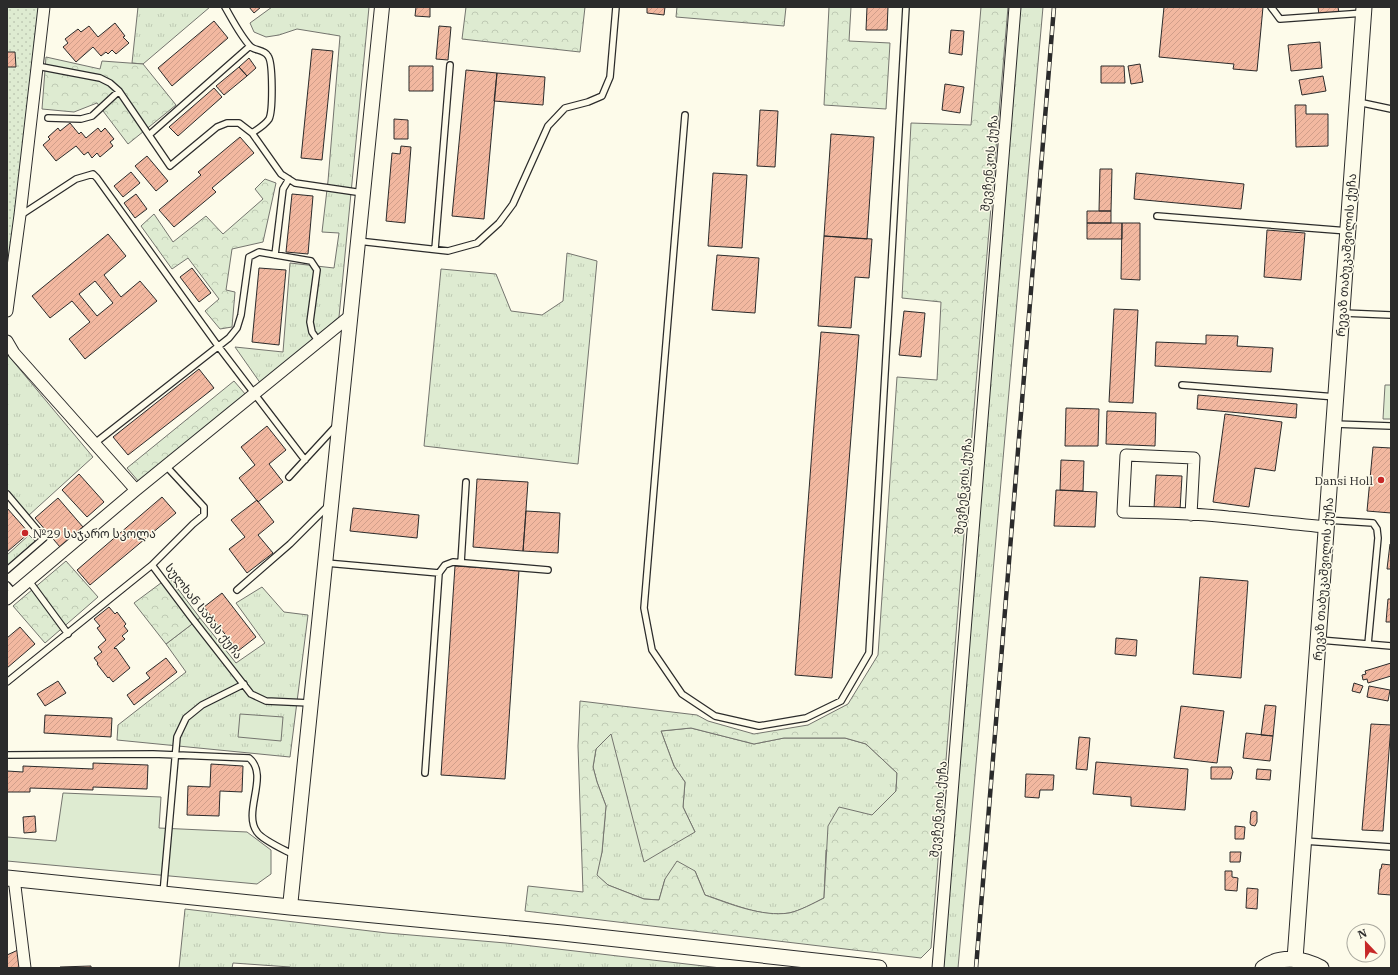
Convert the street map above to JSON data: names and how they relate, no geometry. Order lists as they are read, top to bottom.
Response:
{
  "streets": {
    "main road": ["რევაზ თაბუკაშვილის ქუჩა"],
    "street": ["შევჩენკოს ქუჩა"],
    "lane": ["სულხან საბას ქუჩა"]
  },
  "places": ["Dansi Holl", "№29 საჯარო სკოლა"],
  "north": "top"
}
